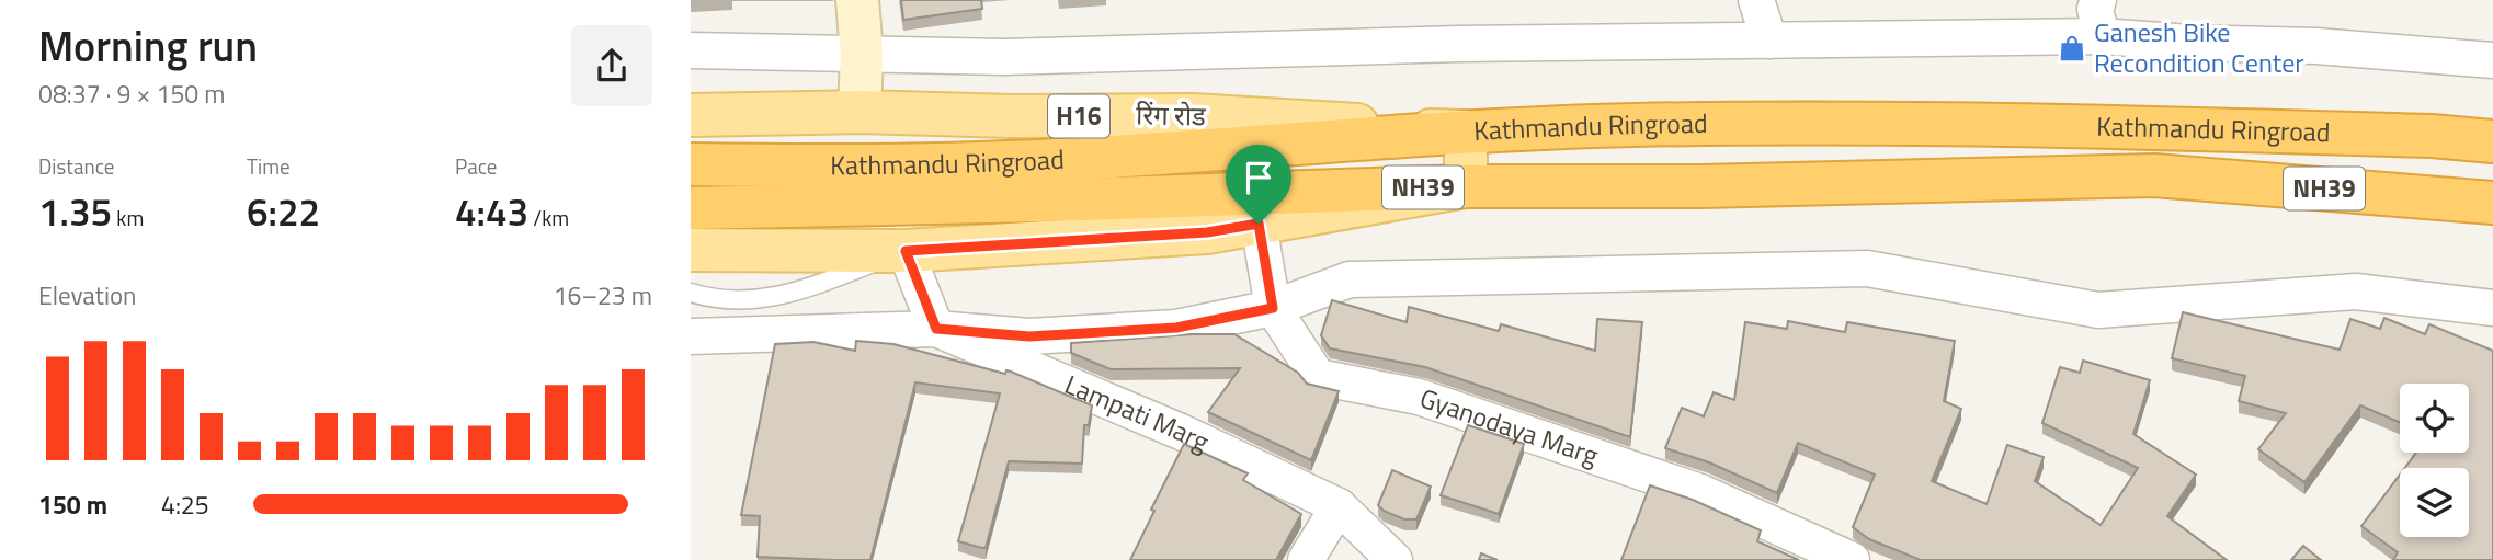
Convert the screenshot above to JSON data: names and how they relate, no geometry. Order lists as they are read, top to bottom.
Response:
{
  "streets": {
    "highway": ["Kathmandu Ringroad", "NH39"],
    "main road": ["H16", "रिंग रोड"],
    "street": ["Lampati Marg", "Gyanodaya Marg"]
  },
  "crossings": [
    ["रिंग रोड", "Kathmandu Ringroad"]
  ],
  "places": {
    "shop": ["Ganesh Bike Recondition Center"]
  },
  "page": {
    "heading": ["Morning run", "08:37 · 9 × 150 m"],
    "stats": [
      ["Distance", "1.35 km"],
      ["Time", "6:22"],
      ["Pace", "4:43 /km"]
    ],
    "chart": ["Elevation", "16–23 m"],
    "list": [
      {
        "name": "150 m",
        "note": "4:25"
      }
    ]
  }
}
